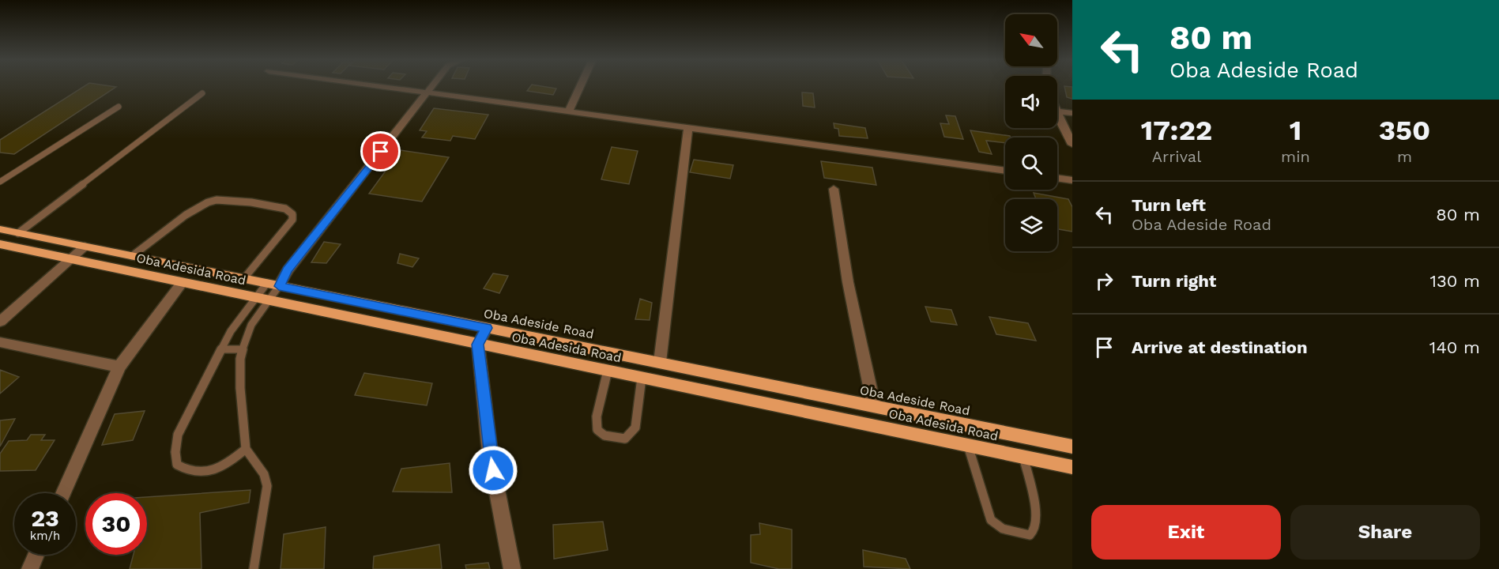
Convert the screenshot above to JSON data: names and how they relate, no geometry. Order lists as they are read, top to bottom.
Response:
{
  "streets": {
    "main road": ["Oba Adesida Road", "Oba Adeside Road"]
  },
  "north": "top left",
  "page": {
    "turn": ["80 m", "Oba Adeside Road"],
    "eta": [
      "17:22",
      "Arrival",
      "1",
      "min",
      "350",
      "m"
    ],
    "list": [
      {
        "name": "Turn left",
        "note": "Oba Adeside Road",
        "value": "80 m"
      },
      {
        "name": "Turn right",
        "value": "130 m"
      },
      {
        "name": "Arrive at destination",
        "value": "140 m"
      }
    ],
    "speed": "23 km/h",
    "limit": "30",
    "buttons": ["Exit", "Share"]
  }
}
